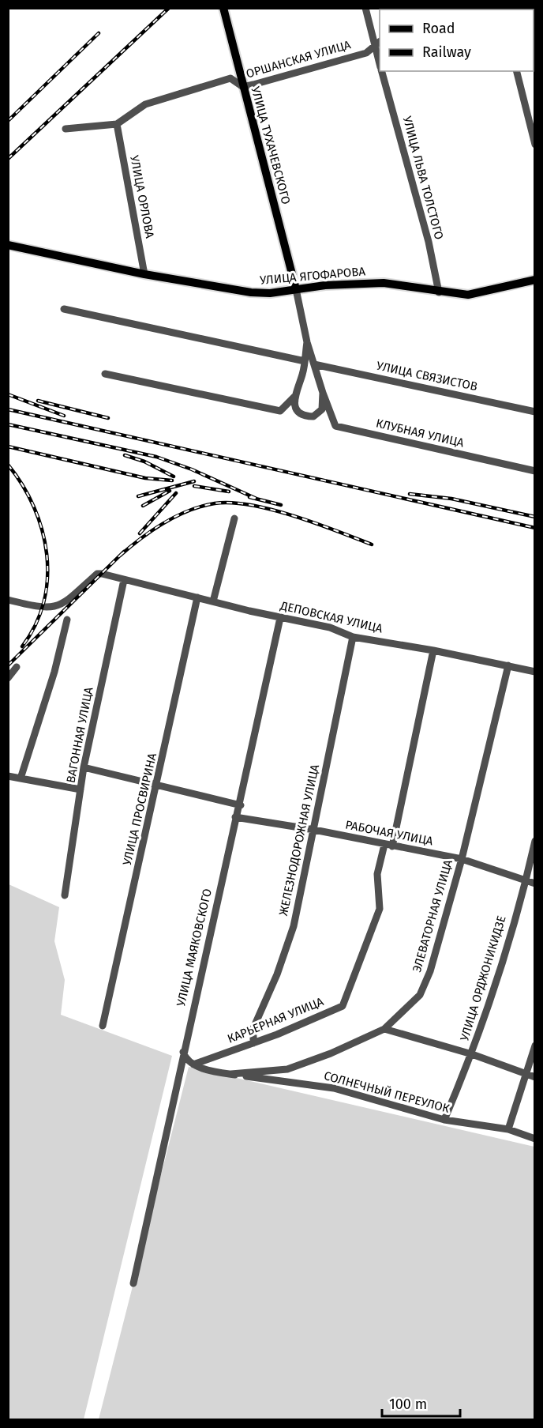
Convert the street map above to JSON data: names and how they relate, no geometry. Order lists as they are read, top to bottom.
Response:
{
  "streets": {
    "main road": ["УЛИЦА ТУХАЧЕВСКОГО", "УЛИЦА ЯГОФАРОВА"],
    "street": [
      "ОРШАНСКАЯ УЛИЦА",
      "УЛИЦА ЛЬВА ТОЛСТОГО",
      "УЛИЦА ОРЛОВА",
      "УЛИЦА СВЯЗИСТОВ",
      "КЛУБНАЯ УЛИЦА",
      "ДЕПОВСКАЯ УЛИЦА",
      "ВАГОННАЯ УЛИЦА",
      "УЛИЦА ПРОСВИРИНА",
      "РАБОЧАЯ УЛИЦА",
      "ЖЕЛЕЗНОДОРОЖНАЯ УЛИЦА",
      "ЭЛЕВАТОРНАЯ УЛИЦА",
      "УЛИЦА МАЯКОВСКОГО",
      "УЛИЦА ОРДЖОНИКИДЗЕ",
      "КАРЬЕРНАЯ УЛИЦА",
      "СОЛНЕЧНЫЙ ПЕРЕУЛОК"
    ]
  },
  "crossings": [
    ["ОРШАНСКАЯ УЛИЦА", "УЛИЦА ТУХАЧЕВСКОГО"],
    ["ОРШАНСКАЯ УЛИЦА", "УЛИЦА ЛЬВА ТОЛСТОГО"],
    ["ОРШАНСКАЯ УЛИЦА", "УЛИЦА ОРЛОВА"],
    ["УЛИЦА ТУХАЧЕВСКОГО", "УЛИЦА ЯГОФАРОВА"],
    ["УЛИЦА ЛЬВА ТОЛСТОГО", "УЛИЦА ЯГОФАРОВА"],
    ["УЛИЦА ОРЛОВА", "УЛИЦА ЯГОФАРОВА"],
    ["ДЕПОВСКАЯ УЛИЦА", "ВАГОННАЯ УЛИЦА"],
    ["ДЕПОВСКАЯ УЛИЦА", "УЛИЦА ПРОСВИРИНА"],
    ["ДЕПОВСКАЯ УЛИЦА", "ЖЕЛЕЗНОДОРОЖНАЯ УЛИЦА"],
    ["ДЕПОВСКАЯ УЛИЦА", "ЭЛЕВАТОРНАЯ УЛИЦА"],
    ["ДЕПОВСКАЯ УЛИЦА", "УЛИЦА МАЯКОВСКОГО"],
    ["ДЕПОВСКАЯ УЛИЦА", "КАРЬЕРНАЯ УЛИЦА"],
    ["РАБОЧАЯ УЛИЦА", "ЖЕЛЕЗНОДОРОЖНАЯ УЛИЦА"],
    ["РАБОЧАЯ УЛИЦА", "ЭЛЕВАТОРНАЯ УЛИЦА"],
    ["РАБОЧАЯ УЛИЦА", "УЛИЦА МАЯКОВСКОГО"],
    ["РАБОЧАЯ УЛИЦА", "УЛИЦА ОРДЖОНИКИДЗЕ"],
    ["РАБОЧАЯ УЛИЦА", "КАРЬЕРНАЯ УЛИЦА"],
    ["ЖЕЛЕЗНОДОРОЖНАЯ УЛИЦА", "КАРЬЕРНАЯ УЛИЦА"],
    ["ЭЛЕВАТОРНАЯ УЛИЦА", "СОЛНЕЧНЫЙ ПЕРЕУЛОК"],
    ["УЛИЦА ОРДЖОНИКИДЗЕ", "СОЛНЕЧНЫЙ ПЕРЕУЛОК"],
    ["КАРЬЕРНАЯ УЛИЦА", "СОЛНЕЧНЫЙ ПЕРЕУЛОК"]
  ],
  "legend": ["Road", "Railway"],
  "scale_bar": "100 m"
}
